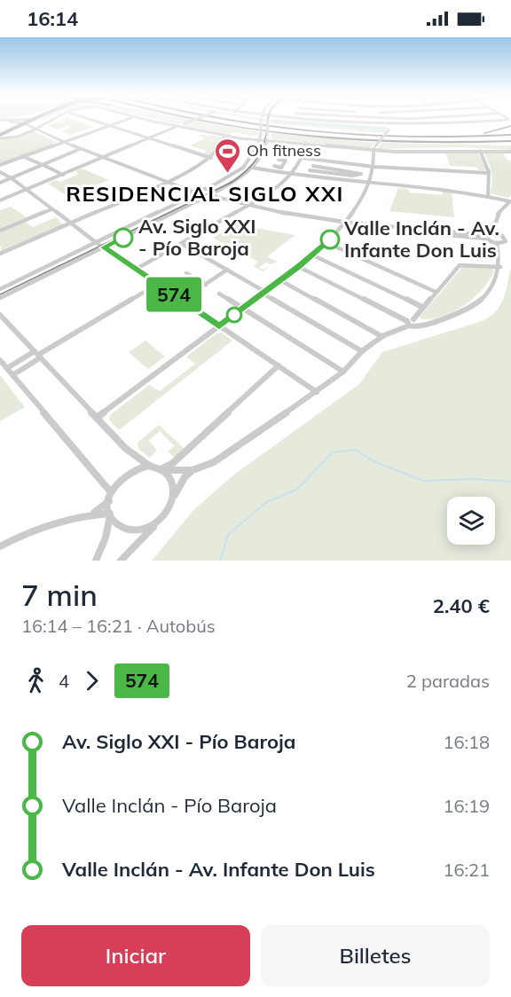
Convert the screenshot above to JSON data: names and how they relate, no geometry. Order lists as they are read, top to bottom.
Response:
{
  "districts": ["RESIDENCIAL SIGLO XXI"],
  "places": {
    "sports": ["Oh fitness"],
    "other": ["Av. Siglo XXI - Pío Baroja", "Valle Inclán - Av. Infante Don Luis"]
  },
  "lines": ["bus line 574"],
  "page": {
    "status": "16:14",
    "on_map": "574",
    "heading": ["7 min", "16:14 – 16:21 · Autobús", "2.40 €"],
    "legs": ["4", "574", "2 paradas"],
    "list": [
      {
        "name": "Av. Siglo XXI - Pío Baroja",
        "value": "16:18"
      },
      {
        "name": "Valle Inclán - Pío Baroja",
        "value": "16:19"
      },
      {
        "name": "Valle Inclán - Av. Infante Don Luis",
        "value": "16:21"
      }
    ],
    "buttons": ["Iniciar", "Billetes"]
  }
}
